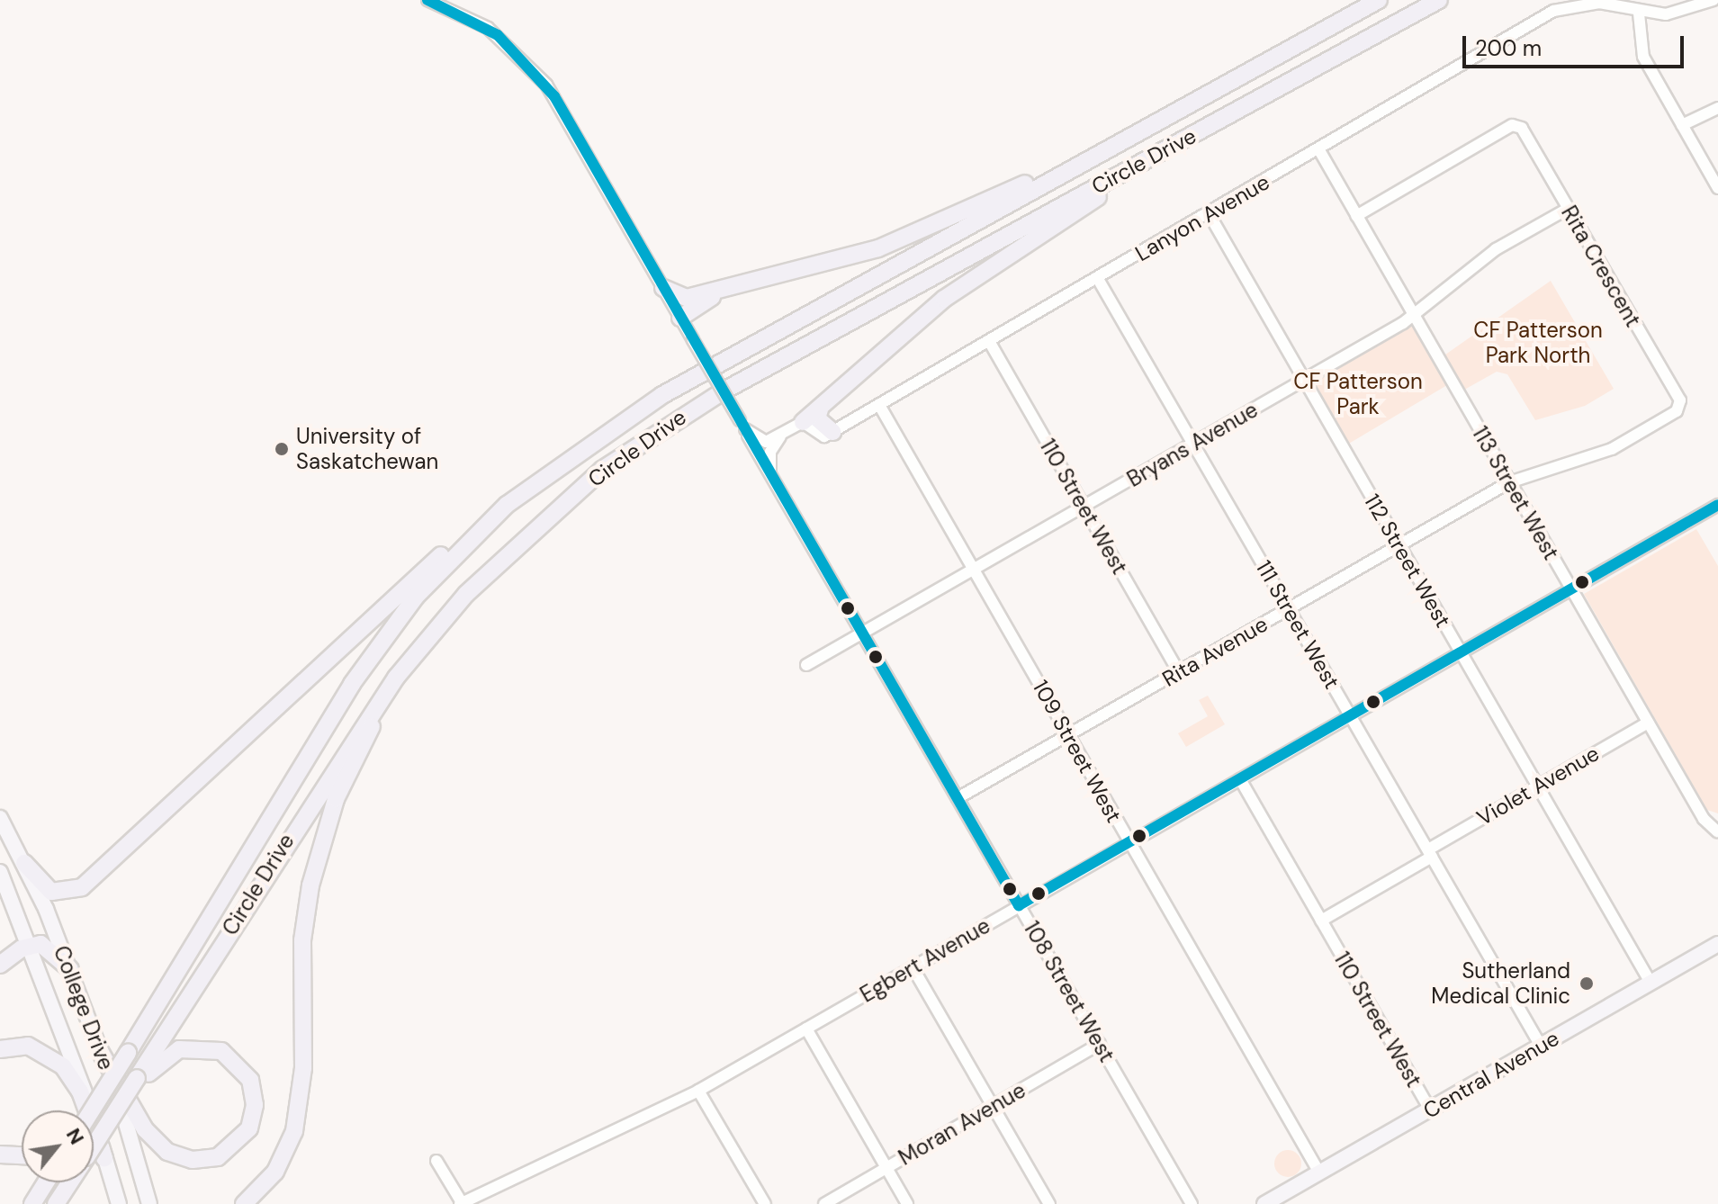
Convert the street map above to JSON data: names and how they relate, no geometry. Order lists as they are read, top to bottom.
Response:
{
  "streets": {
    "highway": ["Circle Drive"],
    "main road": ["College Drive", "Central Avenue"],
    "street": [
      "Lanyon Avenue",
      "Rita Crescent",
      "Bryans Avenue",
      "113 Street West",
      "110 Street West",
      "112 Street West",
      "111 Street West",
      "Rita Avenue",
      "109 Street West",
      "Violet Avenue",
      "Egbert Avenue",
      "108 Street West",
      "Moran Avenue"
    ]
  },
  "crossings": [
    ["Lanyon Avenue", "113 Street West"],
    ["Lanyon Avenue", "110 Street West"],
    ["Lanyon Avenue", "112 Street West"],
    ["Lanyon Avenue", "111 Street West"],
    ["Lanyon Avenue", "109 Street West"],
    ["Rita Crescent", "Bryans Avenue"],
    ["Rita Crescent", "113 Street West"],
    ["Rita Crescent", "Rita Avenue"],
    ["Bryans Avenue", "113 Street West"],
    ["Bryans Avenue", "110 Street West"],
    ["Bryans Avenue", "112 Street West"],
    ["Bryans Avenue", "111 Street West"],
    ["Bryans Avenue", "109 Street West"],
    ["Bryans Avenue", "108 Street West"],
    ["113 Street West", "Rita Avenue"],
    ["113 Street West", "Violet Avenue"],
    ["113 Street West", "Egbert Avenue"],
    ["110 Street West", "Rita Avenue"],
    ["110 Street West", "Violet Avenue"],
    ["110 Street West", "Egbert Avenue"],
    ["110 Street West", "Central Avenue"],
    ["112 Street West", "Rita Avenue"],
    ["112 Street West", "Violet Avenue"],
    ["112 Street West", "Egbert Avenue"],
    ["112 Street West", "Central Avenue"],
    ["111 Street West", "Rita Avenue"],
    ["111 Street West", "Violet Avenue"],
    ["111 Street West", "Egbert Avenue"],
    ["111 Street West", "Central Avenue"],
    ["Rita Avenue", "109 Street West"],
    ["Rita Avenue", "108 Street West"],
    ["109 Street West", "Egbert Avenue"],
    ["109 Street West", "Central Avenue"],
    ["Egbert Avenue", "108 Street West"],
    ["108 Street West", "Moran Avenue"]
  ],
  "parks": ["CF Patterson Park North", "CF Patterson Park"],
  "places": ["University of Saskatchewan", "Sutherland Medical Clinic"],
  "scale_bar": "200 m",
  "north": "top right"
}
